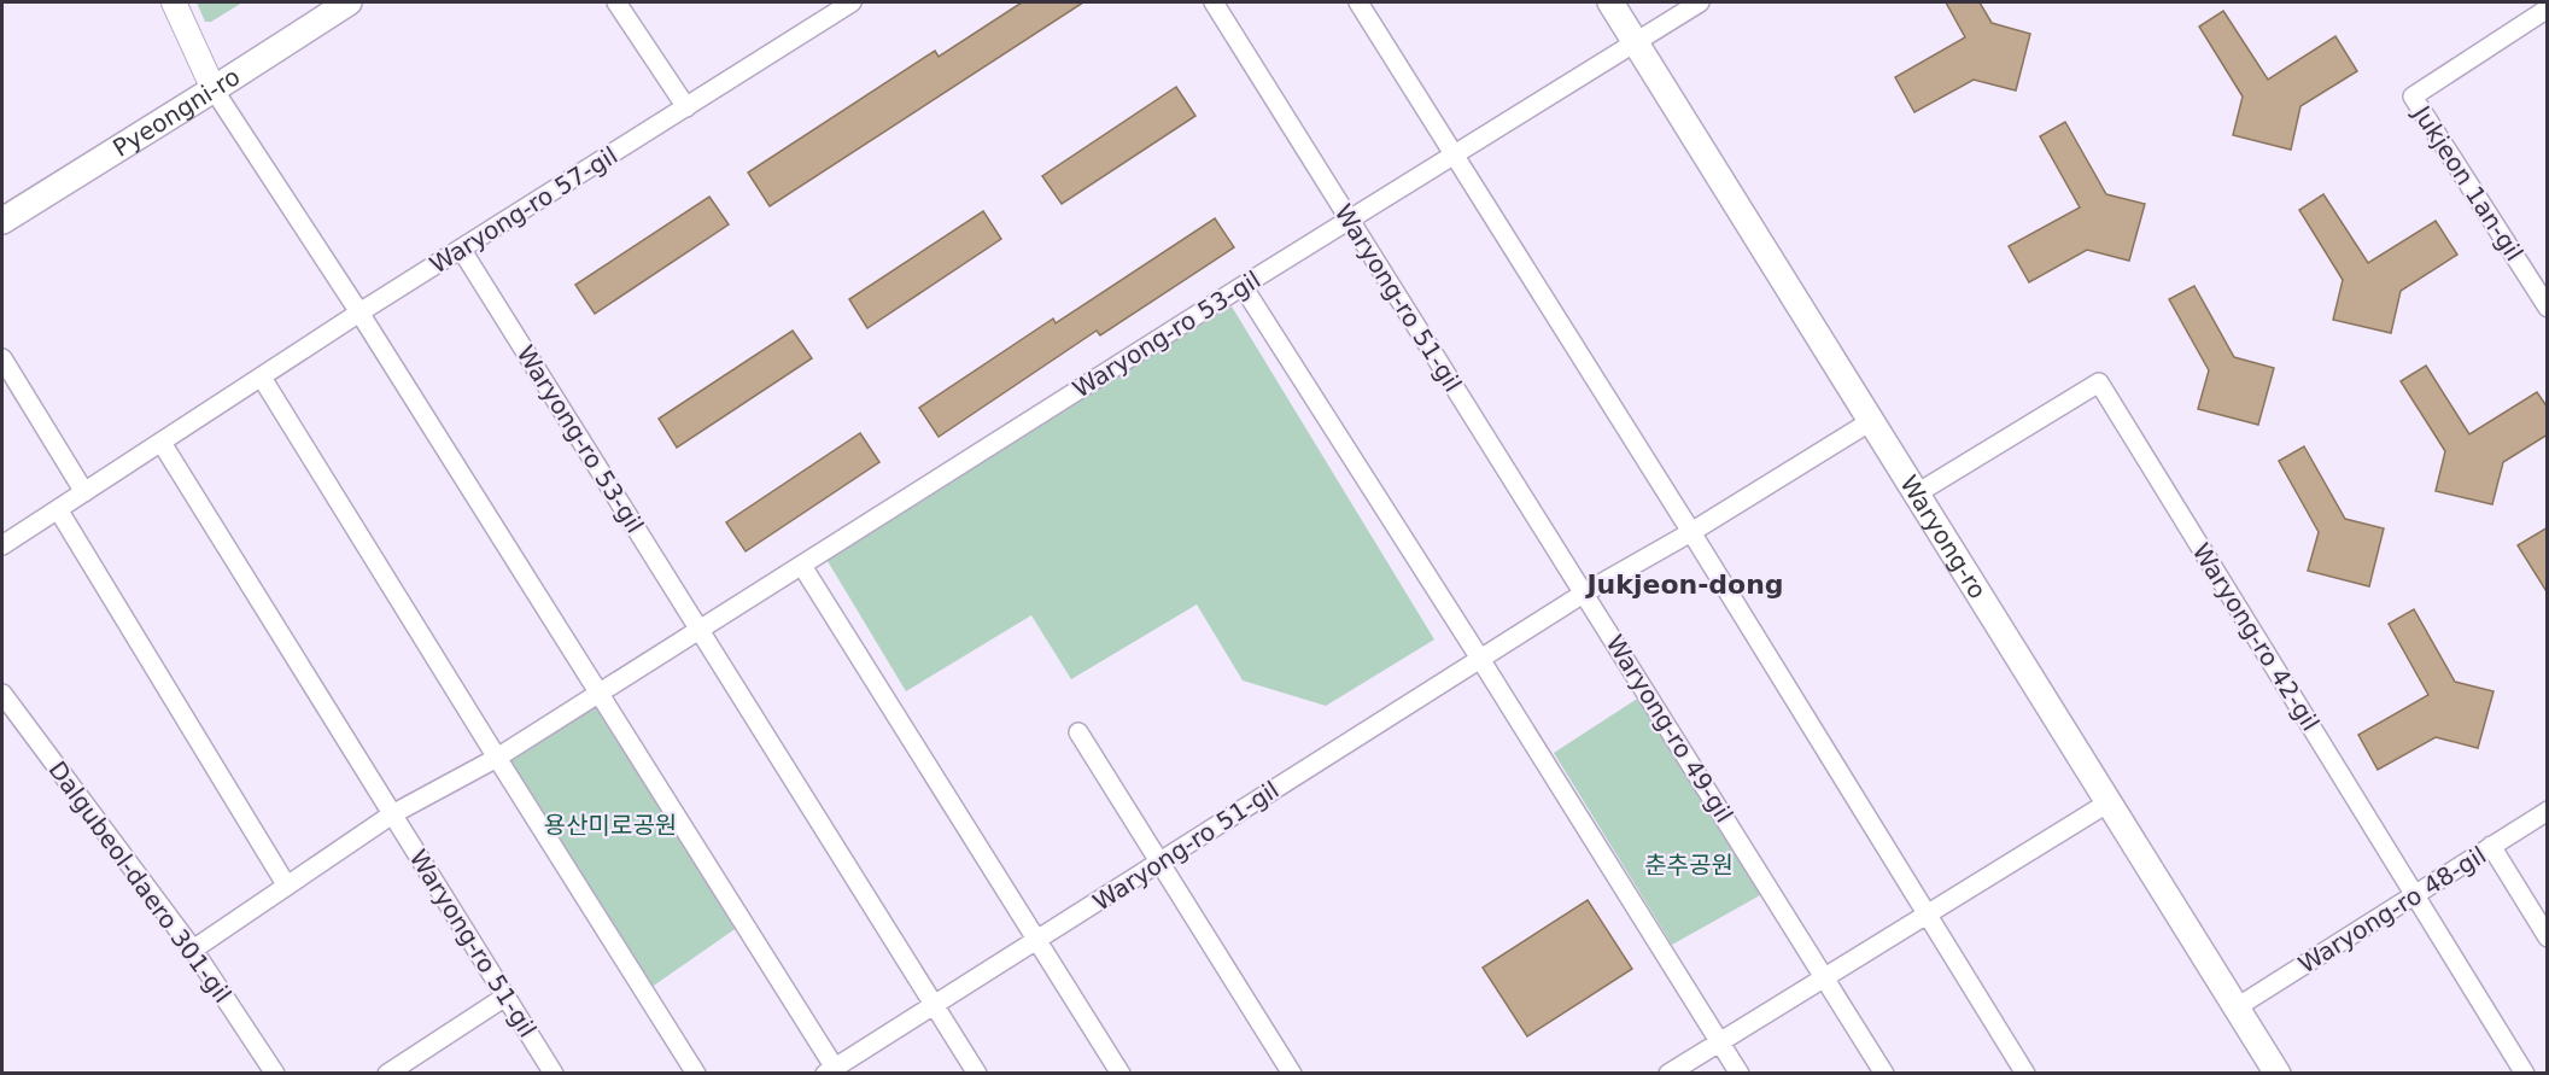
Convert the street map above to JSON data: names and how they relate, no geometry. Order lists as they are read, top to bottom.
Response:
{
  "streets": {
    "main road": ["Pyeongni-ro", "Waryong-ro"],
    "street": [
      "Jukjeon 1an-gil",
      "Waryong-ro 57-gil",
      "Waryong-ro 51-gil",
      "Waryong-ro 53-gil",
      "Waryong-ro 42-gil",
      "Waryong-ro 49-gil",
      "Dalgubeol-daero 301-gil",
      "Waryong-ro 48-gil"
    ]
  },
  "crossings": [
    ["Waryong-ro 57-gil", "Waryong-ro 53-gil"],
    ["Waryong-ro 51-gil", "Waryong-ro 53-gil"],
    ["Waryong-ro 51-gil", "Waryong-ro"],
    ["Waryong-ro 51-gil", "Waryong-ro 49-gil"],
    ["Waryong-ro 53-gil", "Waryong-ro"],
    ["Waryong-ro 53-gil", "Dalgubeol-daero 301-gil"],
    ["Waryong-ro", "Waryong-ro 42-gil"],
    ["Waryong-ro", "Waryong-ro 48-gil"],
    ["Waryong-ro 42-gil", "Waryong-ro 48-gil"]
  ],
  "districts": ["Jukjeon-dong"],
  "parks": ["용산미로공원", "춘추공원"]
}
